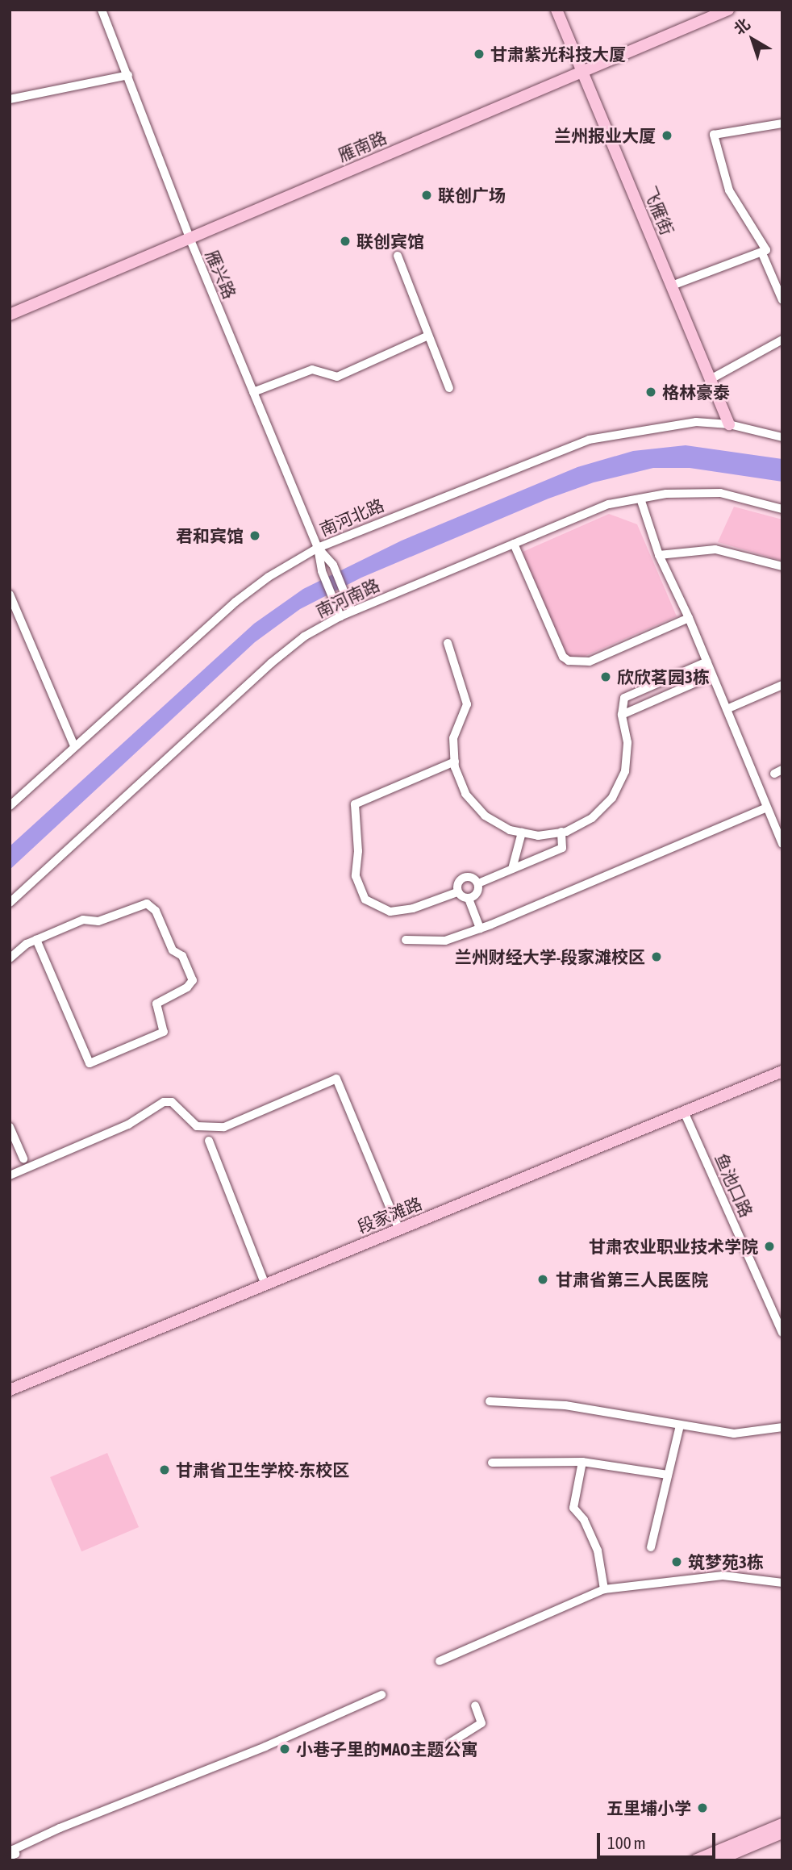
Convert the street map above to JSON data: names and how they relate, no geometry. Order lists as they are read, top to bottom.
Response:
{
  "streets": {
    "main road": ["雁南路", "飞雁街", "段家滩路"],
    "street": [
      "雁兴路",
      "南河北路",
      "南河南路",
      "鱼池口路"
    ]
  },
  "crossings": [
    ["雁南路", "飞雁街"],
    ["雁南路", "雁兴路"],
    ["飞雁街", "南河北路"],
    ["雁兴路", "南河北路"],
    ["鱼池口路", "段家滩路"]
  ],
  "places": [
    "甘肃紫光科技大厦",
    "兰州报业大厦",
    "联创广场",
    "联创宾馆",
    "格林豪泰",
    "君和宾馆",
    "欣欣茗园3栋",
    "兰州财经大学-段家滩校区",
    "甘肃农业职业技术学院",
    "甘肃省第三人民医院",
    "甘肃省卫生学校-东校区",
    "筑梦苑3栋",
    "小巷子里的MAO主题公寓",
    "五里埔小学"
  ],
  "scale_bar": "100 m",
  "north": "top left"
}
